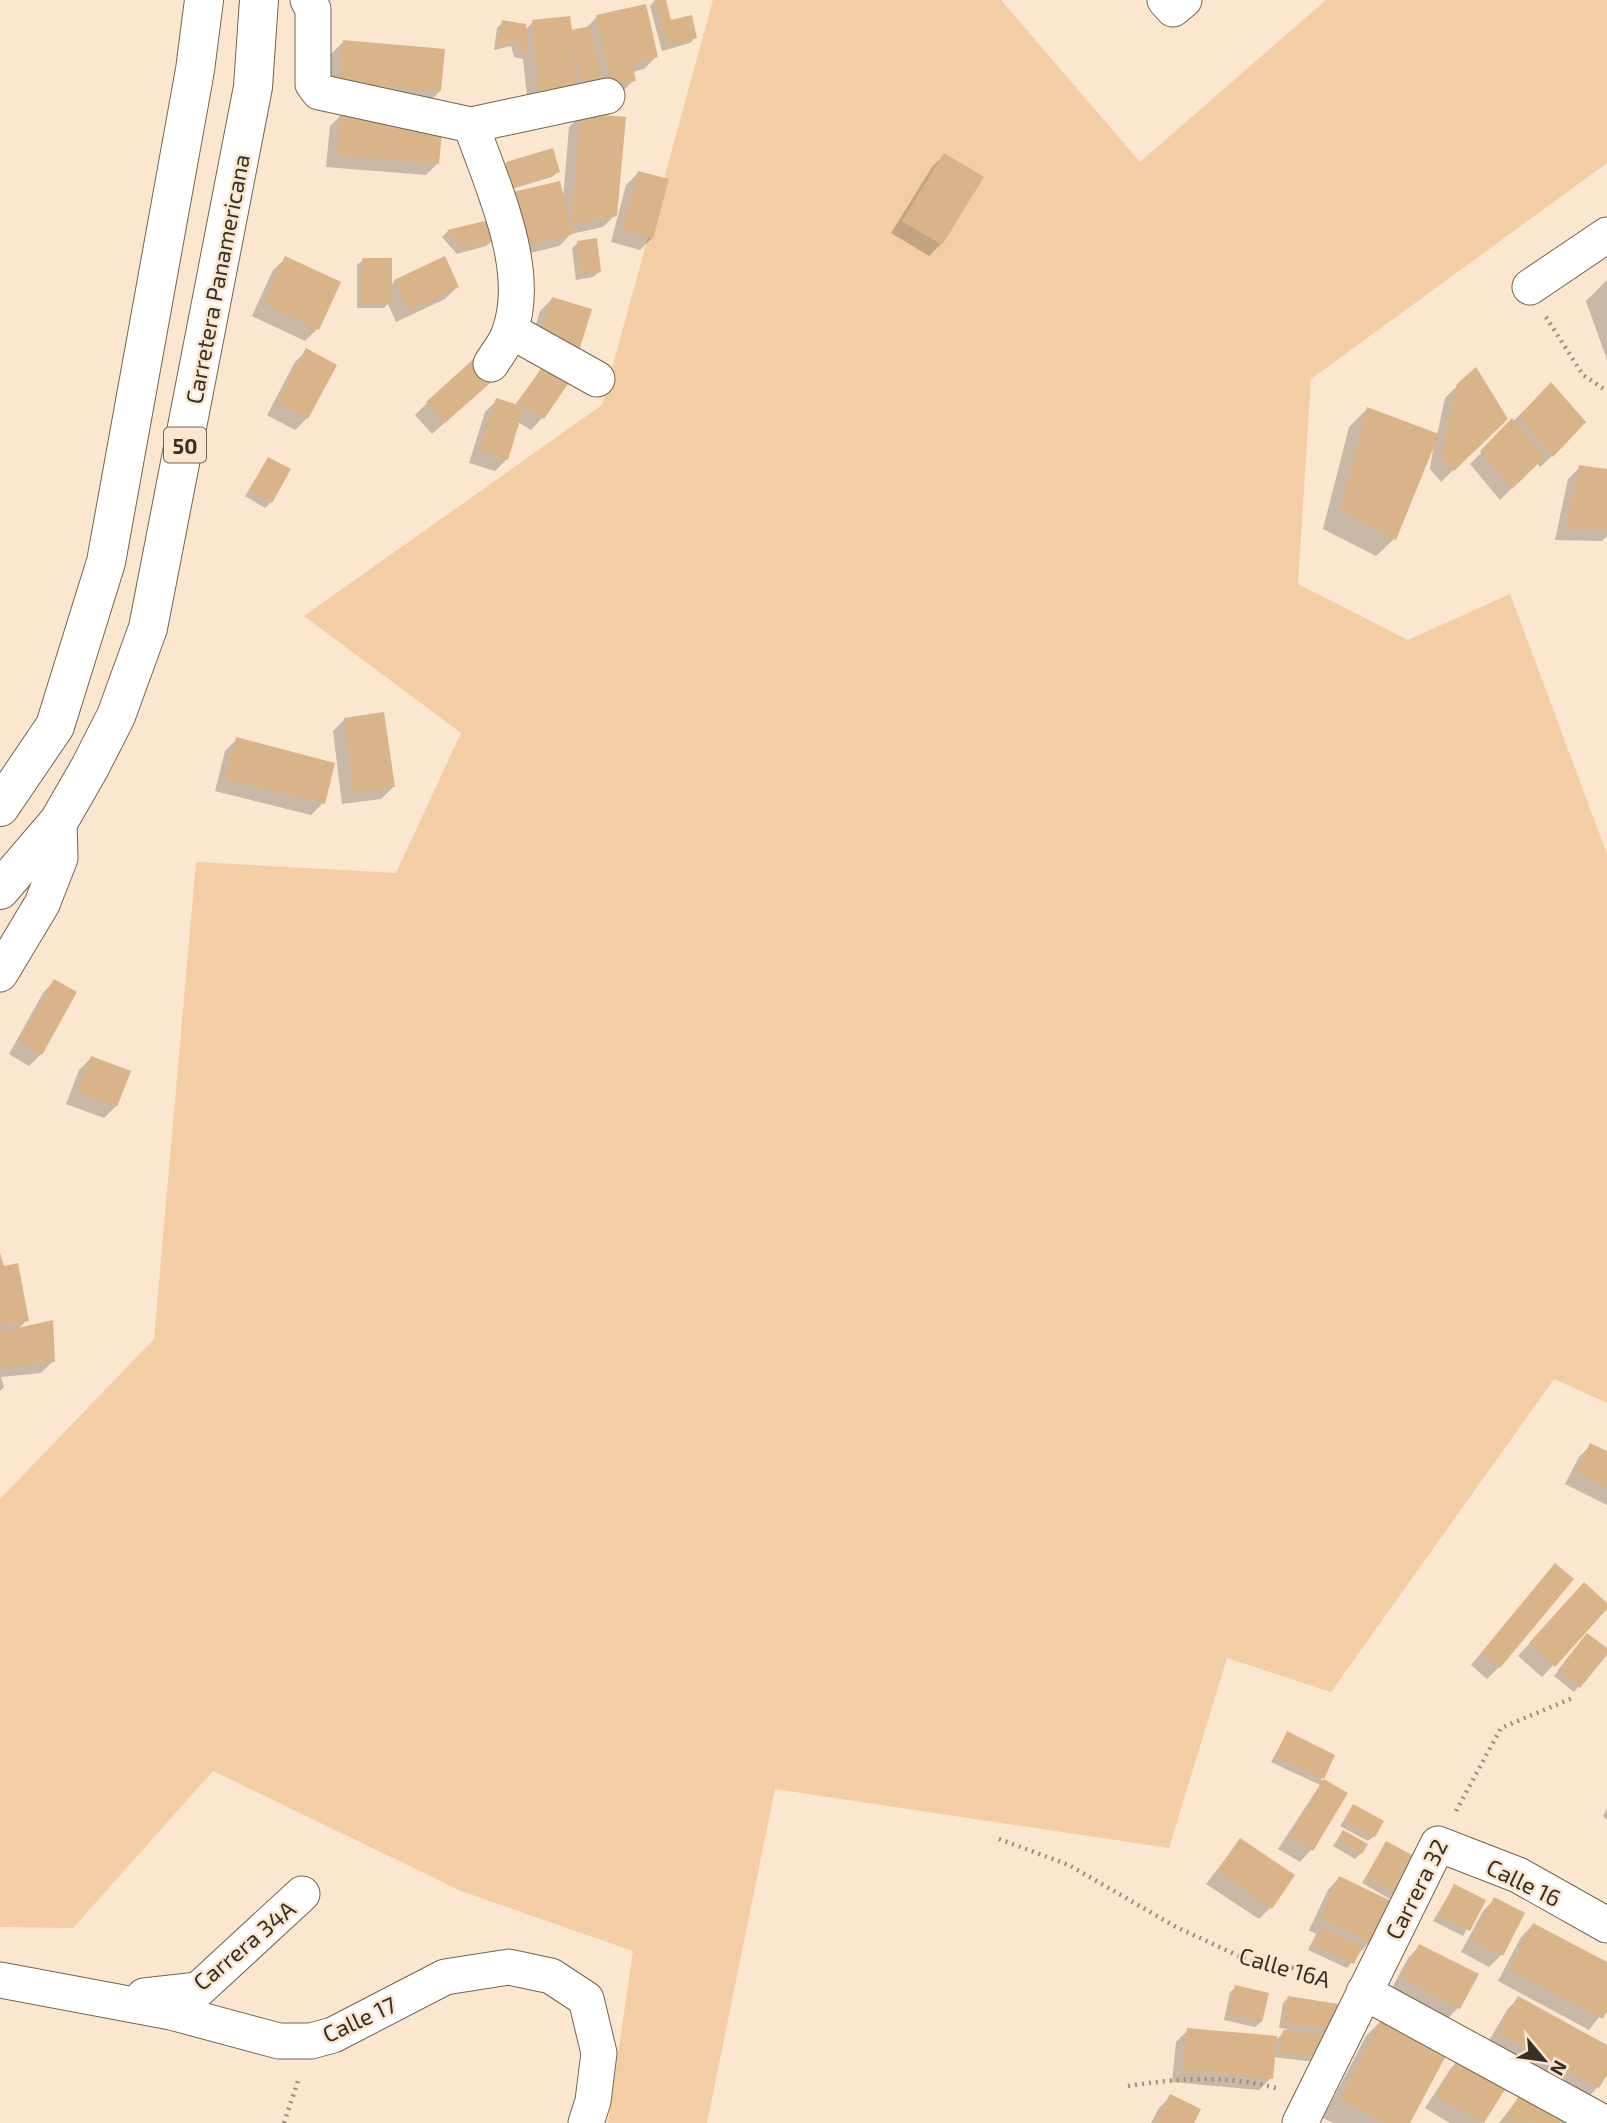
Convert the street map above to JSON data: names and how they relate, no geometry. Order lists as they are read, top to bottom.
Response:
{
  "streets": {
    "highway": ["Carretera Panamericana", "50"],
    "street": [
      "Calle 16",
      "Carrera 32",
      "Carrera 34A",
      "Calle 17"
    ],
    "path": ["Calle 16A"]
  },
  "crossings": [
    ["Calle 16", "Carrera 32"],
    ["Carrera 32", "Calle 16A"],
    ["Carrera 34A", "Calle 17"]
  ],
  "north": "bottom right"
}
